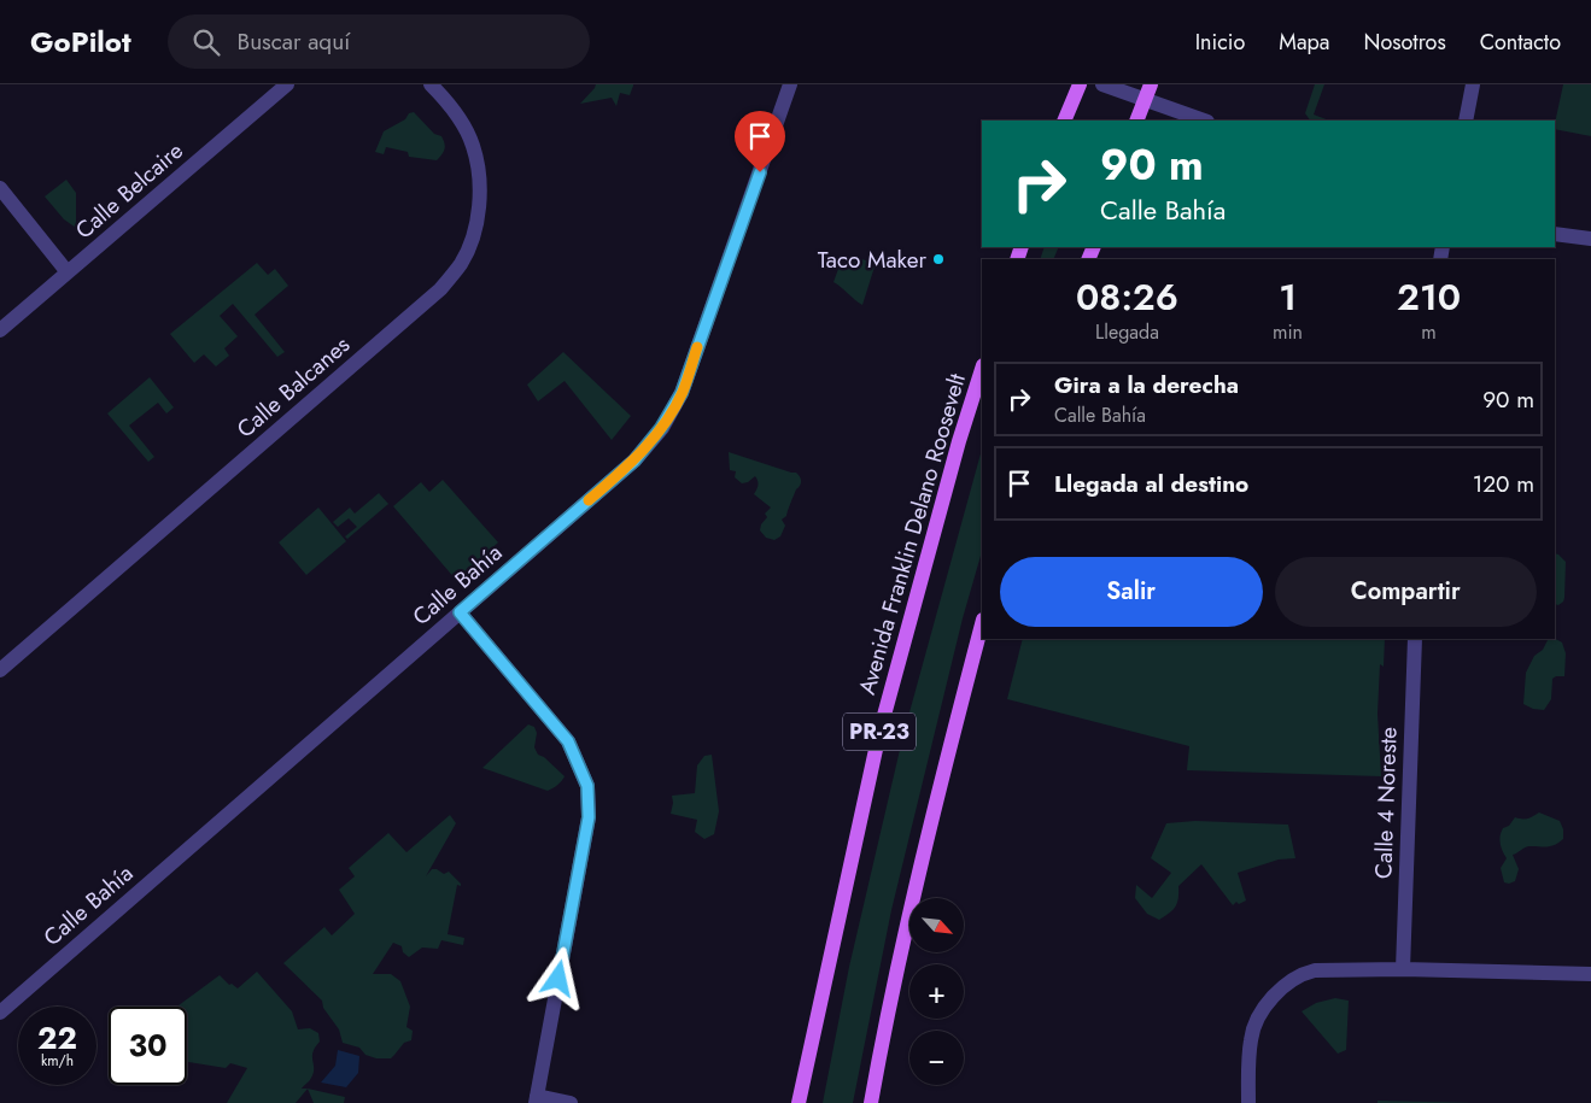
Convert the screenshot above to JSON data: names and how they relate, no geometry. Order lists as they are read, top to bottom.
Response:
{
  "streets": {
    "main road": ["Avenida Franklin Delano Roosevelt", "PR-23"],
    "street": [
      "Calle Belcaire",
      "Calle Balcanes",
      "Calle Bahía",
      "Calle 4 Noreste"
    ]
  },
  "places": ["Taco Maker"],
  "north": "bottom right",
  "page": {
    "header": "GoPilot",
    "search": "Buscar aquí",
    "nav": [
      "Inicio",
      "Mapa",
      "Nosotros",
      "Contacto"
    ],
    "turn": ["90 m", "Calle Bahía"],
    "eta": [
      "08:26",
      "Llegada",
      "1",
      "min",
      "210",
      "m"
    ],
    "list": [
      {
        "name": "Gira a la derecha",
        "note": "Calle Bahía",
        "value": "90 m"
      },
      {
        "name": "Llegada al destino",
        "value": "120 m"
      }
    ],
    "buttons": ["Salir", "Compartir"],
    "map_buttons": ["+", "−"],
    "speed": "22 km/h",
    "limit": "30"
  }
}
